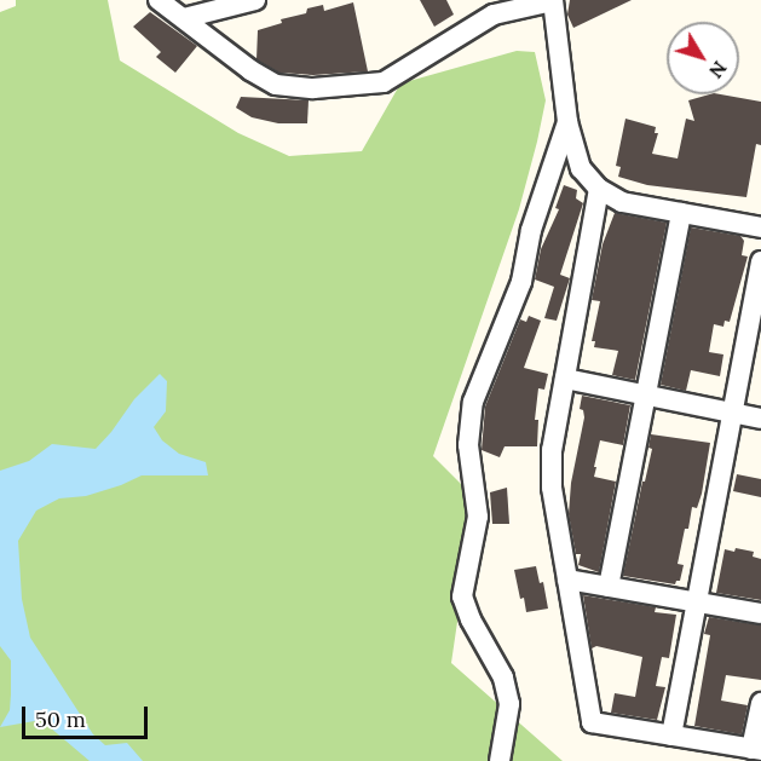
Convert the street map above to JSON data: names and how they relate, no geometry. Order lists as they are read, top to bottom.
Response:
{
  "scale_bar": "50 m",
  "north": "bottom right"
}
